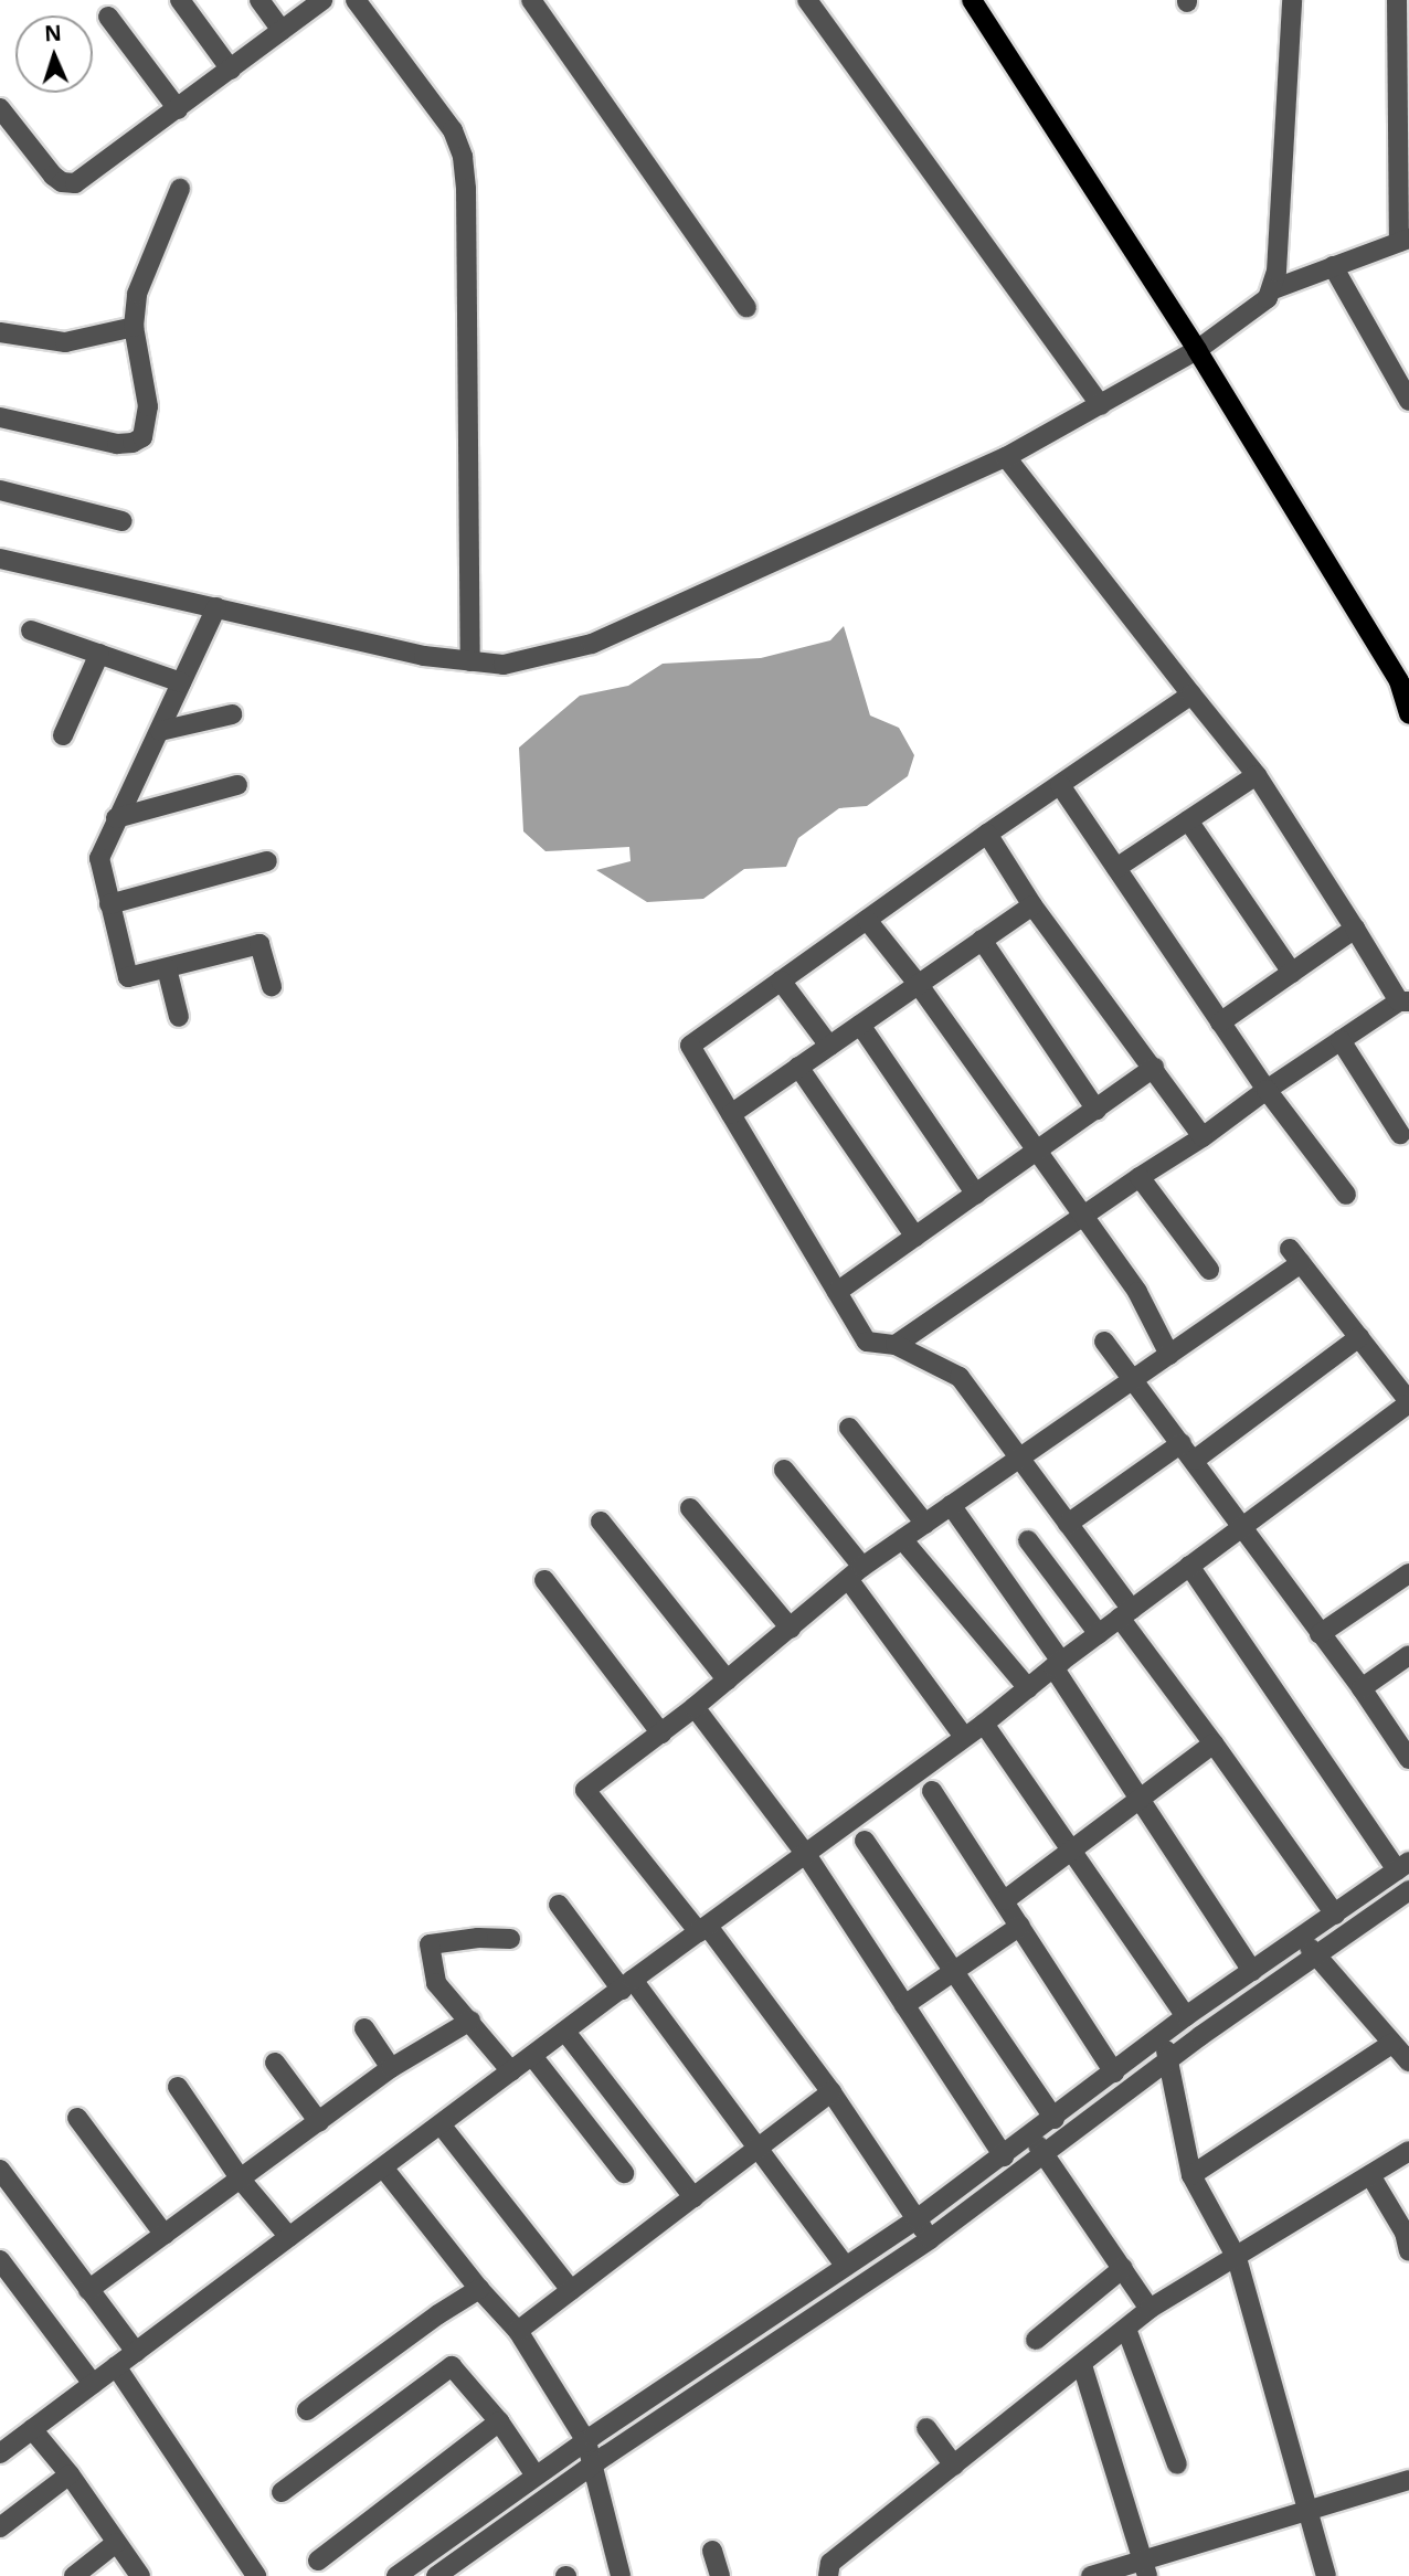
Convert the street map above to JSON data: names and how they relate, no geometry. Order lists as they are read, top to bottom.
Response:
{
  "north": "top"
}
